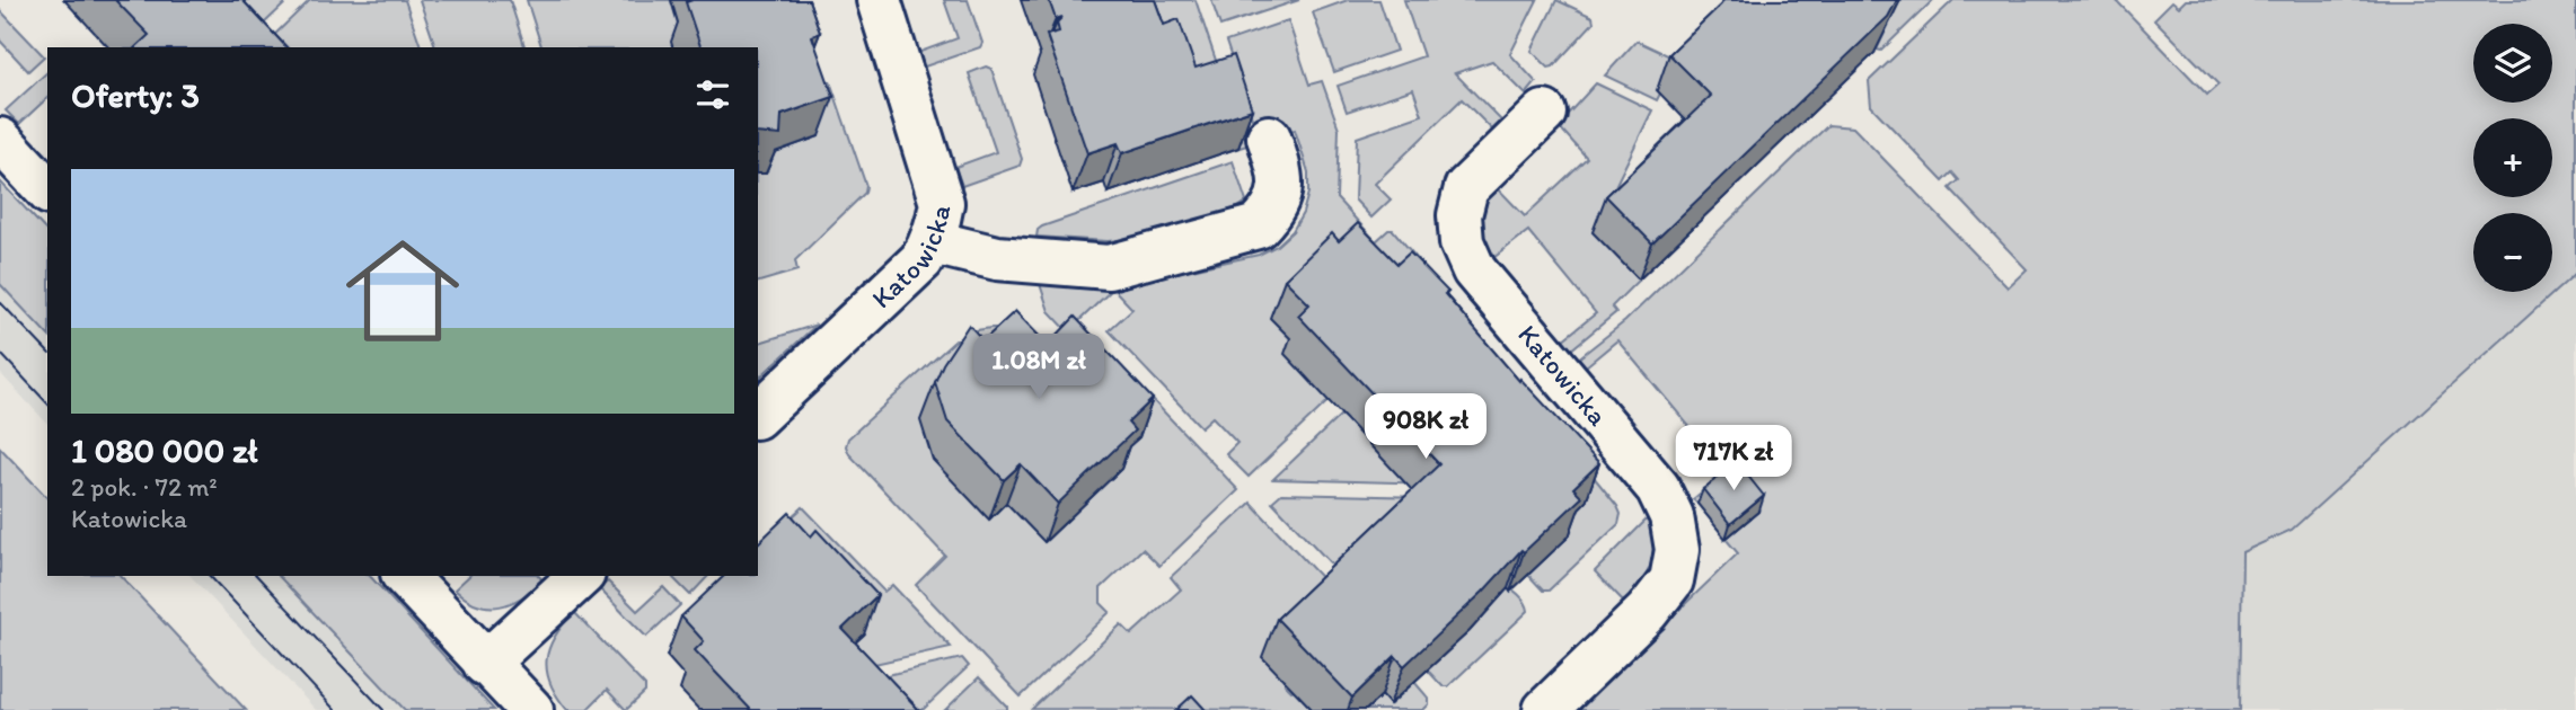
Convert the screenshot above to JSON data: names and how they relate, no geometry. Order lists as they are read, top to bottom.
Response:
{
  "streets": {
    "street": ["Katowicka"]
  },
  "page": {
    "map_buttons": ["+", "−"],
    "heading": "Oferty: 3",
    "list": [
      {
        "name": "1 080 000 zł",
        "note": "2 pok. · 72 m² · Katowicka"
      }
    ],
    "price": ["1.08M zł", "908K zł", "717K zł"]
  }
}
